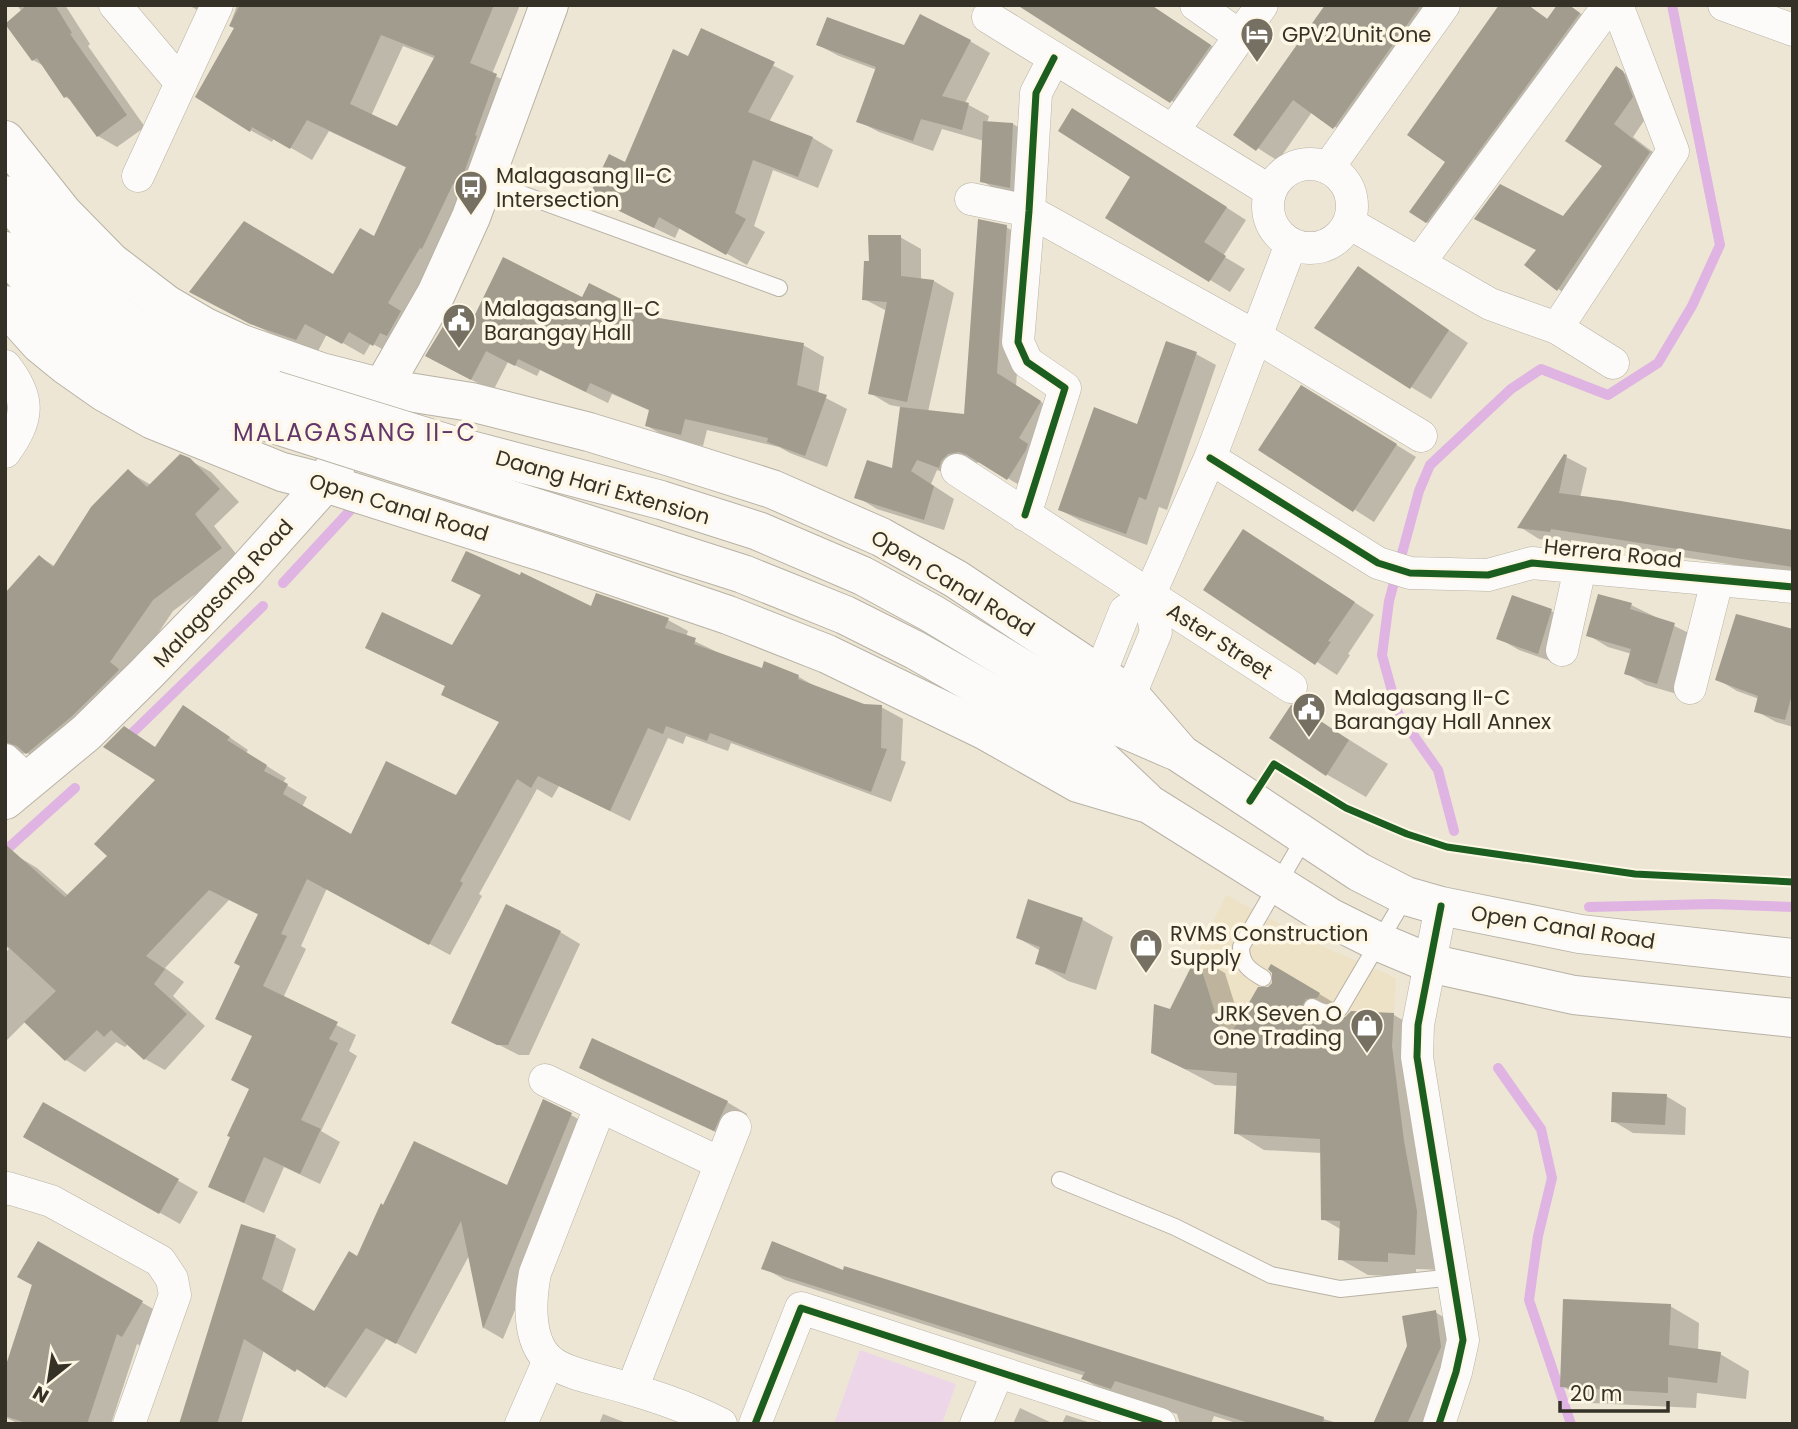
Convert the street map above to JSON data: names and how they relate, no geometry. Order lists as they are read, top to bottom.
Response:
{
  "streets": {
    "main road": ["Daang Hari Extension", "Open Canal Road", "Malagasang Road"],
    "street": ["Herrera Road", "Aster Street"]
  },
  "crossings": [
    ["Daang Hari Extension", "Open Canal Road"],
    ["Open Canal Road", "Malagasang Road"]
  ],
  "districts": ["MALAGASANG II-C"],
  "places": {
    "hotel": ["GPV2 Unit One"],
    "bus stop": ["Malagasang II-C Intersection"],
    "public building": ["Malagasang II-C Barangay Hall", "Malagasang II-C Barangay Hall Annex"],
    "shop": ["RVMS Construction Supply", "JRK Seven O One Trading"]
  },
  "scale_bar": "20 m",
  "north": "bottom left"
}
